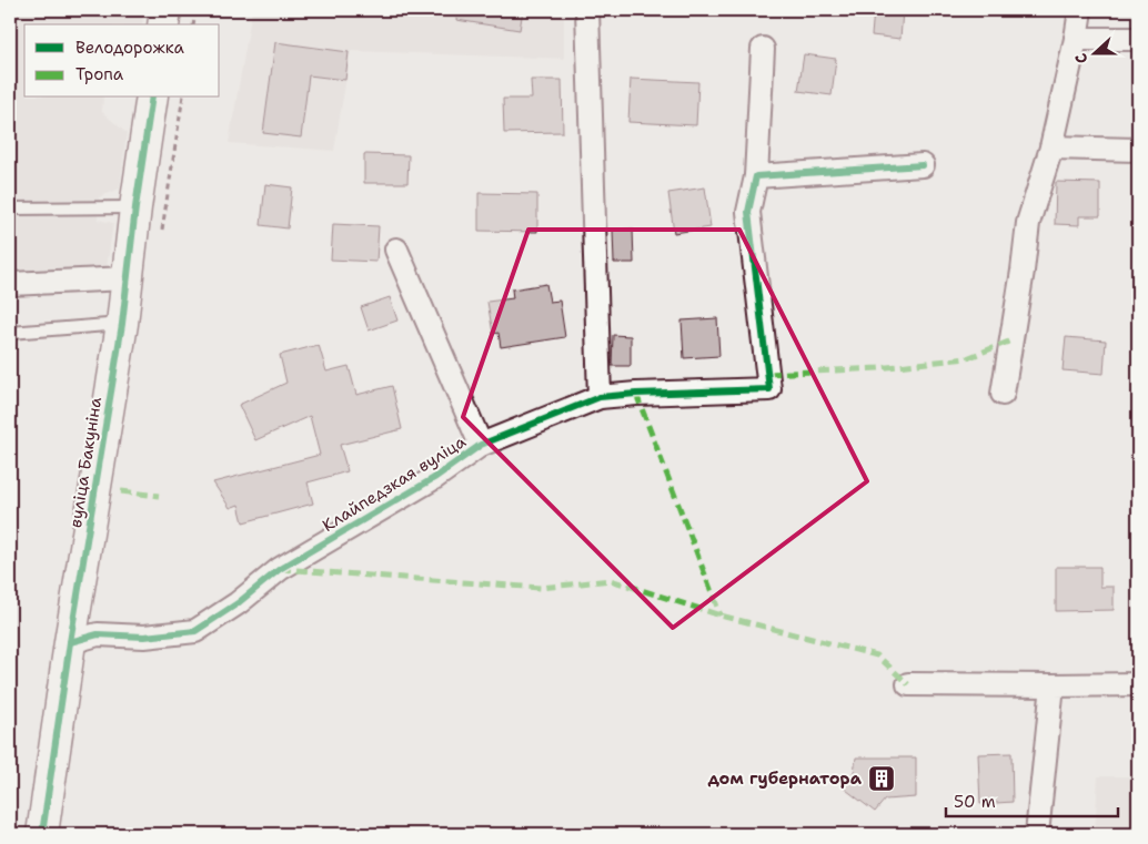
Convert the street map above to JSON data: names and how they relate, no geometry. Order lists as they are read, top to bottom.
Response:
{
  "streets": {
    "street": ["вуліца Бакуніна", "Клайпедзкая вуліца"]
  },
  "crossings": [
    ["вуліца Бакуніна", "Клайпедзкая вуліца"]
  ],
  "places": {
    "building": ["дом губернатора"]
  },
  "legend": ["Велодорожка", "Тропа"],
  "scale_bar": "50 m",
  "north": "left"
}
